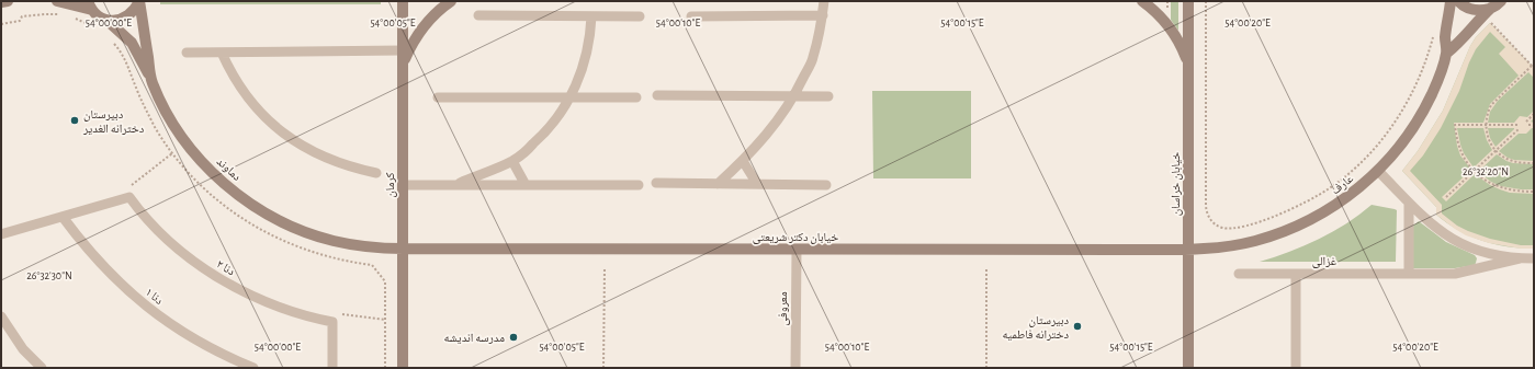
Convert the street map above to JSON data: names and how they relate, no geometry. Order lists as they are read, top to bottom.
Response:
{
  "streets": {
    "street": [
      "دماوند",
      "خیابان خراسان",
      "عارف",
      "کرمان",
      "خیابان دکتر شریعتی",
      "غزالی",
      "دنا ۲",
      "دنا ۱",
      "معروفی"
    ]
  },
  "crossings": [
    ["دماوند", "کرمان"],
    ["دماوند", "خیابان دکتر شریعتی"],
    ["خیابان خراسان", "عارف"],
    ["خیابان خراسان", "خیابان دکتر شریعتی"],
    ["عارف", "خیابان دکتر شریعتی"],
    ["عارف", "غزالی"],
    ["کرمان", "خیابان دکتر شریعتی"],
    ["خیابان دکتر شریعتی", "معروفی"],
    ["دنا ۲", "دنا ۱"]
  ],
  "places": ["دبیرستان دخترانه الغدیر", "دبیرستان دخترانه فاطمیه", "مدرسه اندیشه"],
  "coordinates": [
    "54°00'00\"E",
    "54°00'05\"E",
    "54°00'10\"E",
    "54°00'15\"E",
    "54°00'20\"E",
    "26°32'20\"N",
    "26°32'30\"N"
  ]
}
